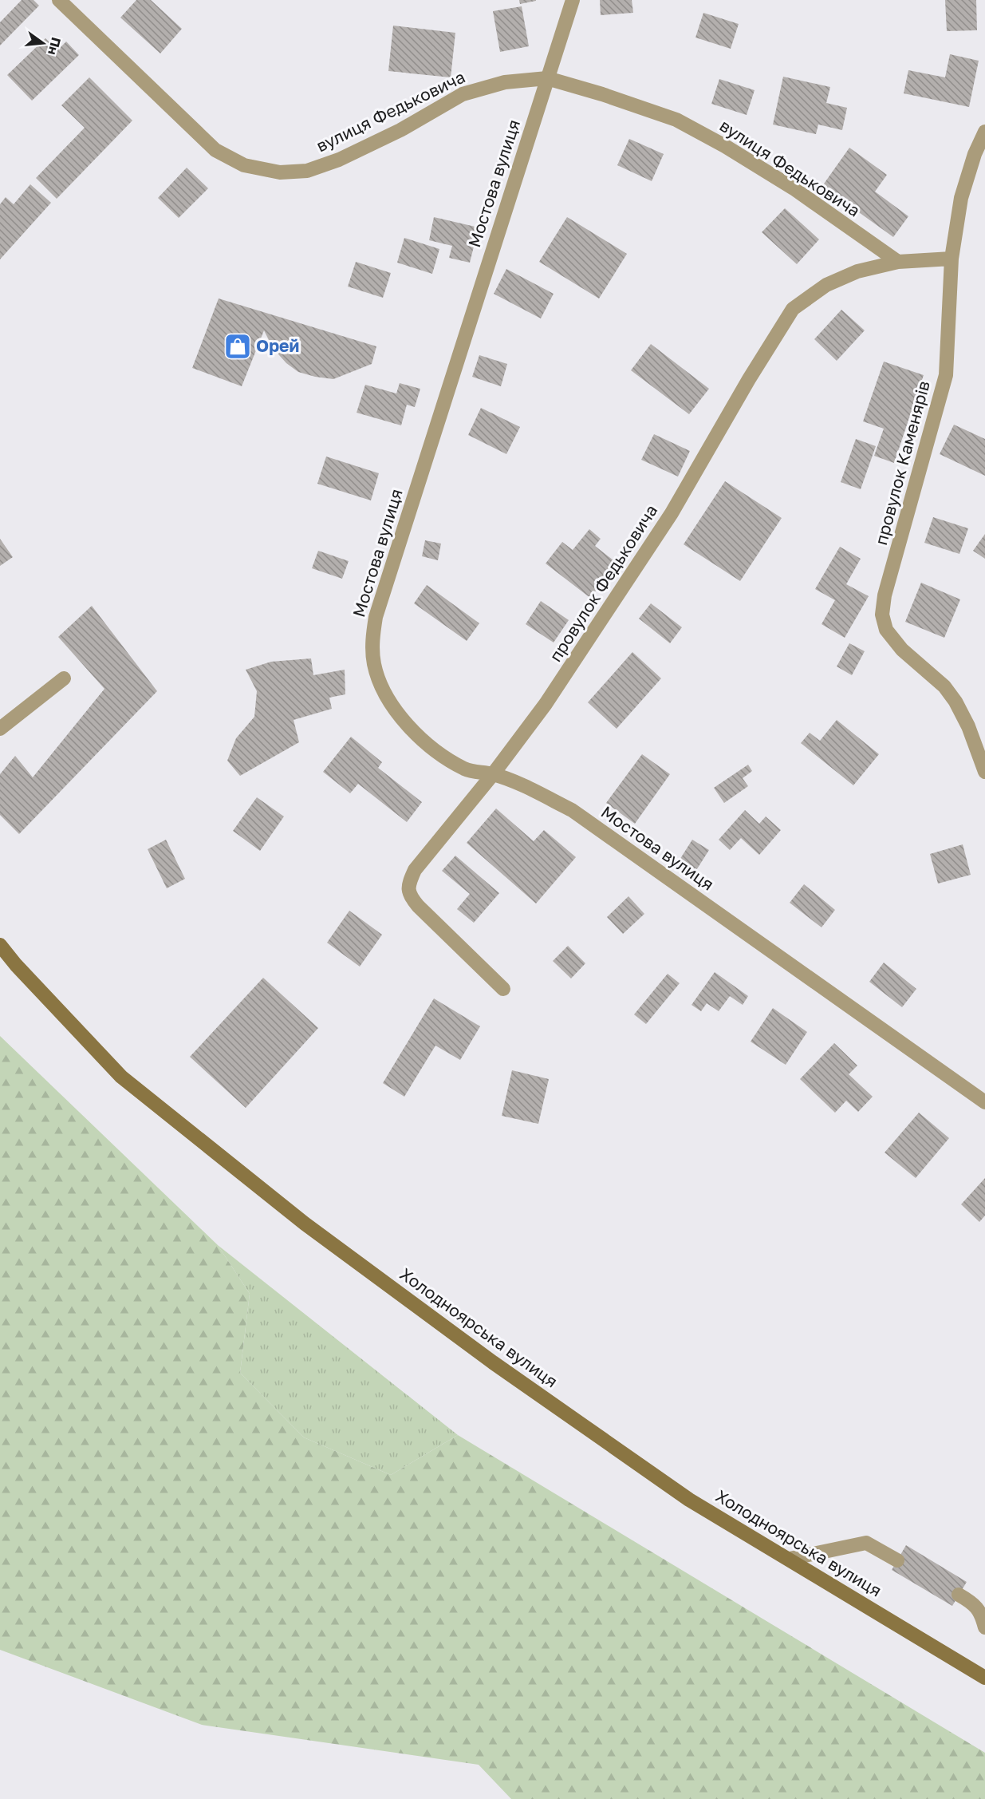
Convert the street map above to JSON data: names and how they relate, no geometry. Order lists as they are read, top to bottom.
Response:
{
  "streets": {
    "main road": ["Холодноярська вулиця"],
    "street": [
      "вулиця Федьковича",
      "Мостова вулиця",
      "провулок Каменярів",
      "провулок Федьковича"
    ]
  },
  "crossings": [
    ["вулиця Федьковича", "Мостова вулиця"],
    ["вулиця Федьковича", "провулок Федьковича"],
    ["Мостова вулиця", "провулок Федьковича"],
    ["провулок Каменярів", "провулок Федьковича"]
  ],
  "places": {
    "shop": ["Орей"]
  },
  "north": "right"
}
